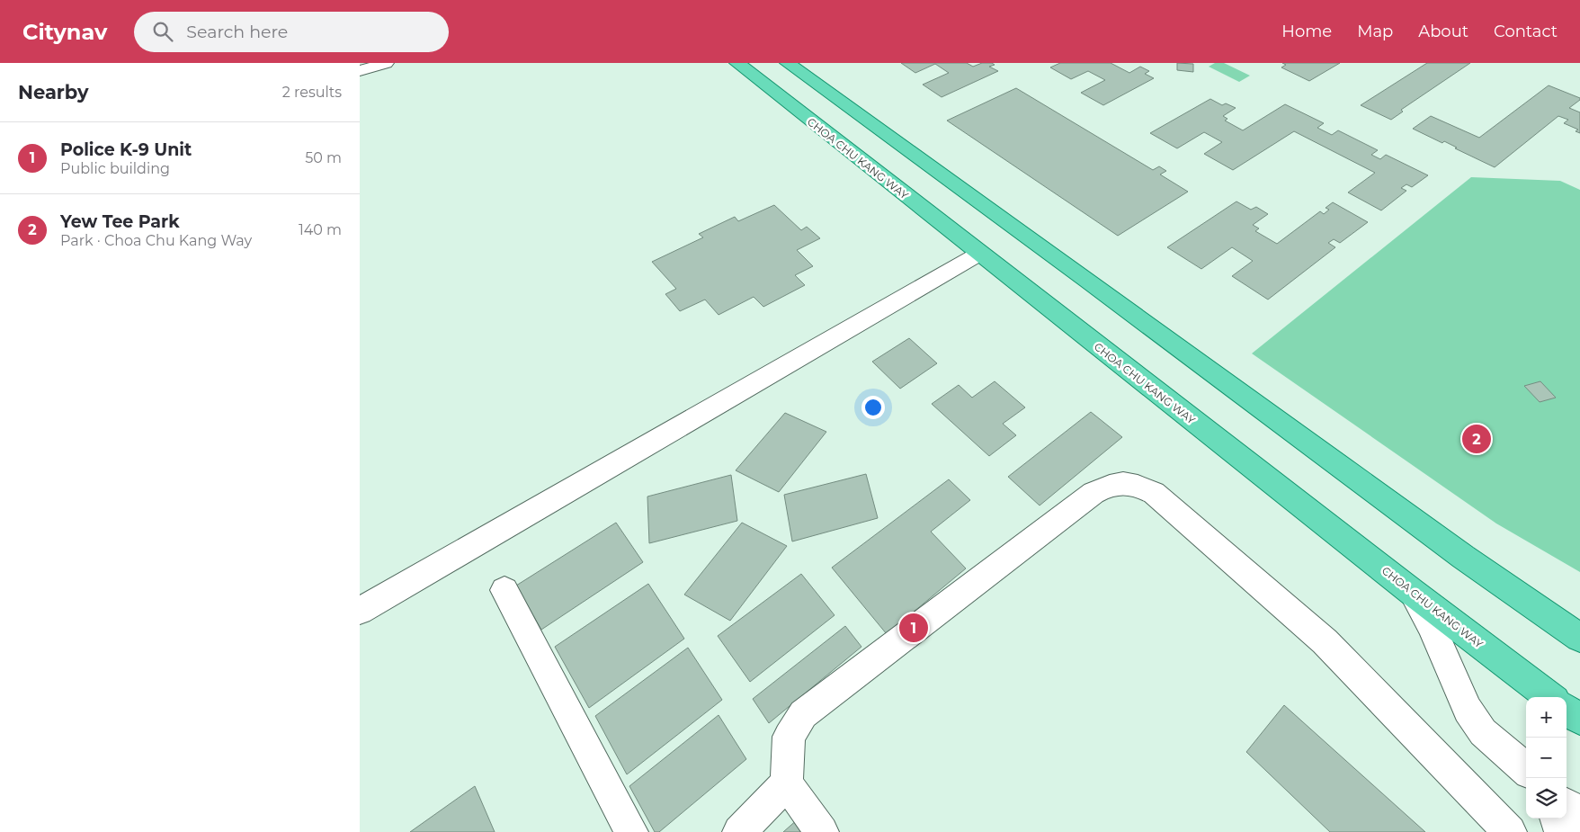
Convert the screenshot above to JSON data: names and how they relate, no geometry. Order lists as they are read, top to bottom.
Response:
{
  "streets": {
    "main road": ["CHOA CHU KANG WAY"]
  },
  "page": {
    "header": "Citynav",
    "search": "Search here",
    "nav": [
      "Home",
      "Map",
      "About",
      "Contact"
    ],
    "heading": ["Nearby", "2 results"],
    "list": [
      {
        "mark": "1",
        "name": "Police K-9 Unit",
        "note": "Public building",
        "value": "50 m"
      },
      {
        "mark": "2",
        "name": "Yew Tee Park",
        "note": "Park · Choa Chu Kang Way",
        "value": "140 m"
      }
    ],
    "pins": ["2", "1"],
    "map_buttons": ["+", "−"]
  }
}
